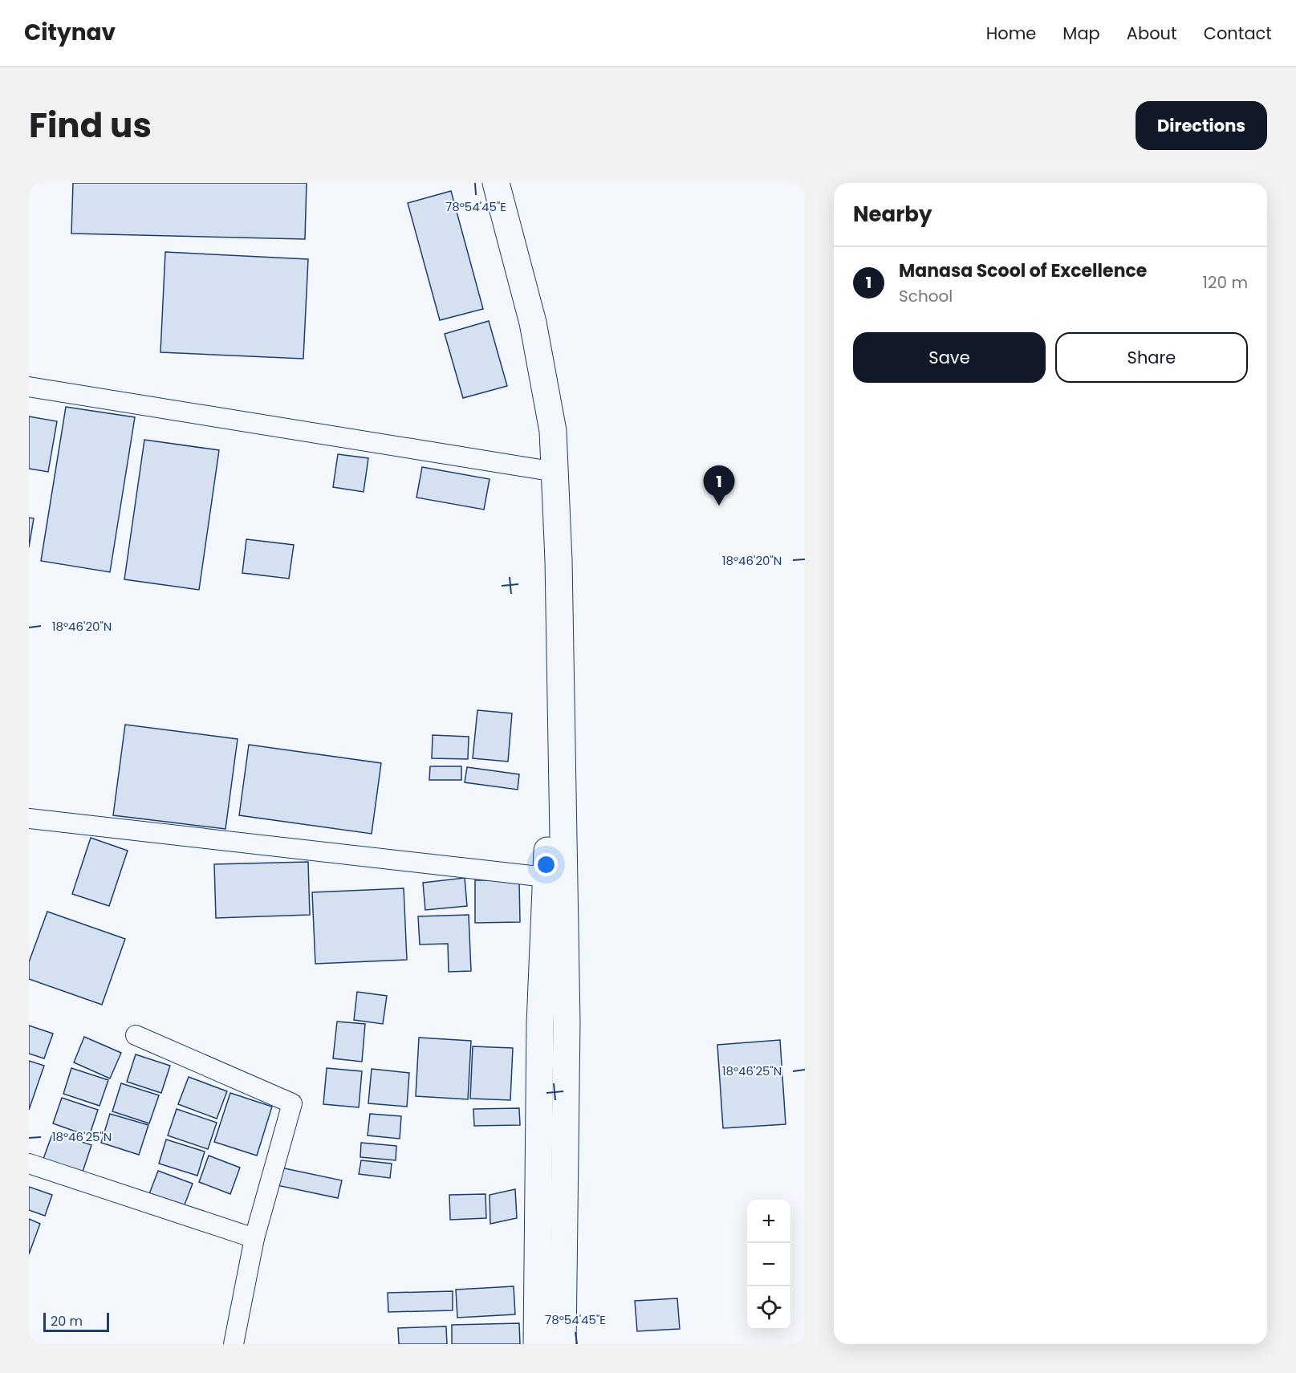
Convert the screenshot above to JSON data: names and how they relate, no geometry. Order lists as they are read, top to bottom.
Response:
{
  "scale_bar": "20 m",
  "page": {
    "header": "Citynav",
    "nav": [
      "Home",
      "Map",
      "About",
      "Contact"
    ],
    "title": "Find us",
    "buttons": [
      "Directions",
      ["Save", "Share"]
    ],
    "heading": "Nearby",
    "list": [
      {
        "mark": "1",
        "name": "Manasa Scool of Excellence",
        "note": "School",
        "value": "120 m"
      }
    ],
    "pins": "1",
    "map_buttons": ["+", "−"],
    "scale": "20 m"
  },
  "coordinates": ["78°54'45\"E", "18°46'20\"N", "18°46'25\"N"]
}
